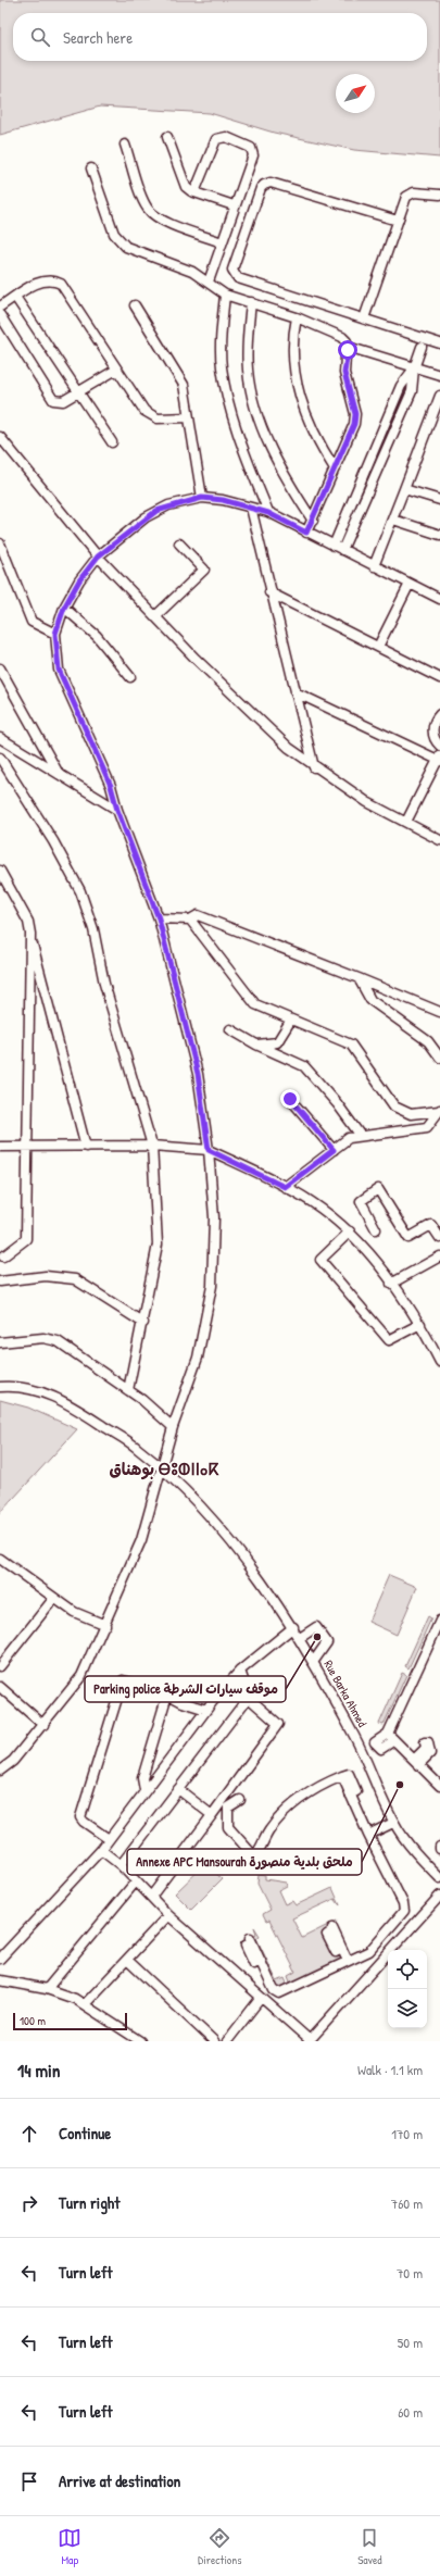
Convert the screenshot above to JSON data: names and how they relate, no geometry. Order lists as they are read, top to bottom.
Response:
{
  "streets": {
    "street": ["Rue Barka Ahmed"]
  },
  "districts": ["بوهناق ⴱⵓⵀⵏⵏⴰⴽ"],
  "places": ["Parking police موقف سيارات الشرطة", "Annexe APC Mansourah ملحق بلدية منصورة"],
  "scale_bar": "100 m",
  "north": "top right",
  "page": {
    "search": "Search here",
    "scale": "100 m",
    "heading": ["14 min", "Walk · 1.1 km"],
    "list": [
      ["Continue", "170 m"],
      ["Turn right", "760 m"],
      ["Turn left", "70 m"],
      ["Turn left", "50 m"],
      ["Turn left", "60 m"],
      "Arrive at destination"
    ],
    "nav": ["Map", "Directions", "Saved"]
  }
}
